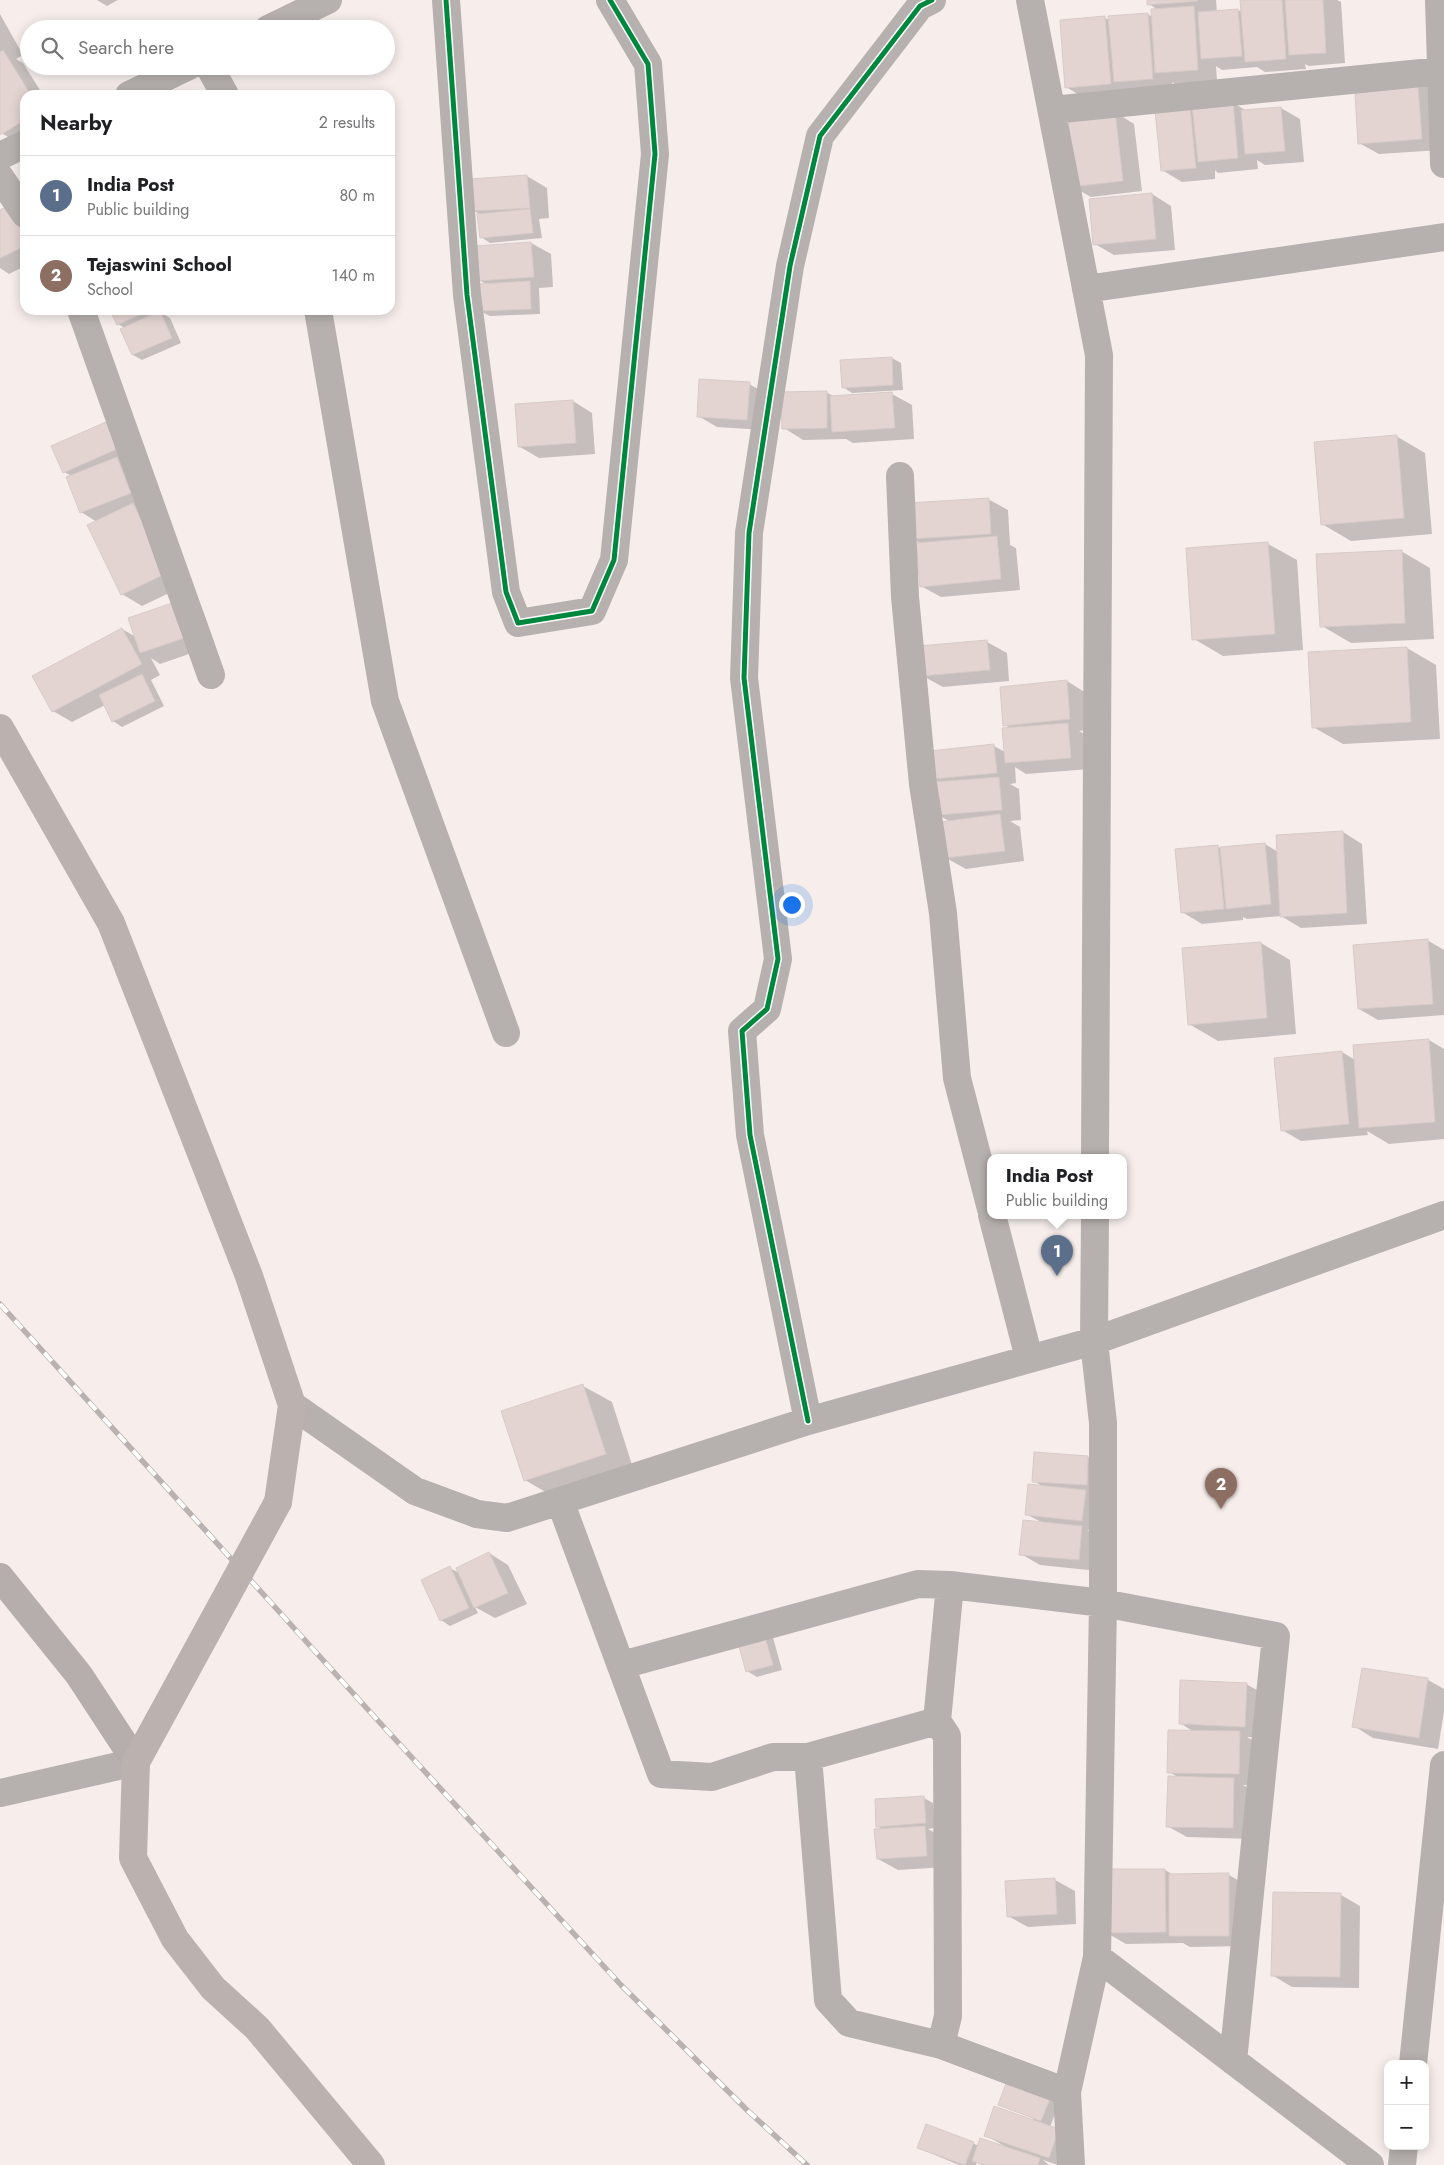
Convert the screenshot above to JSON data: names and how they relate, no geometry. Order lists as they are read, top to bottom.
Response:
{
  "page": {
    "search": "Search here",
    "heading": ["Nearby", "2 results"],
    "list": [
      {
        "mark": "1",
        "name": "India Post",
        "note": "Public building",
        "value": "80 m"
      },
      {
        "mark": "2",
        "name": "Tejaswini School",
        "note": "School",
        "value": "140 m"
      }
    ],
    "popup": ["India Post", "Public building"],
    "pins": ["1", "2"],
    "map_buttons": ["+", "−"]
  }
}
